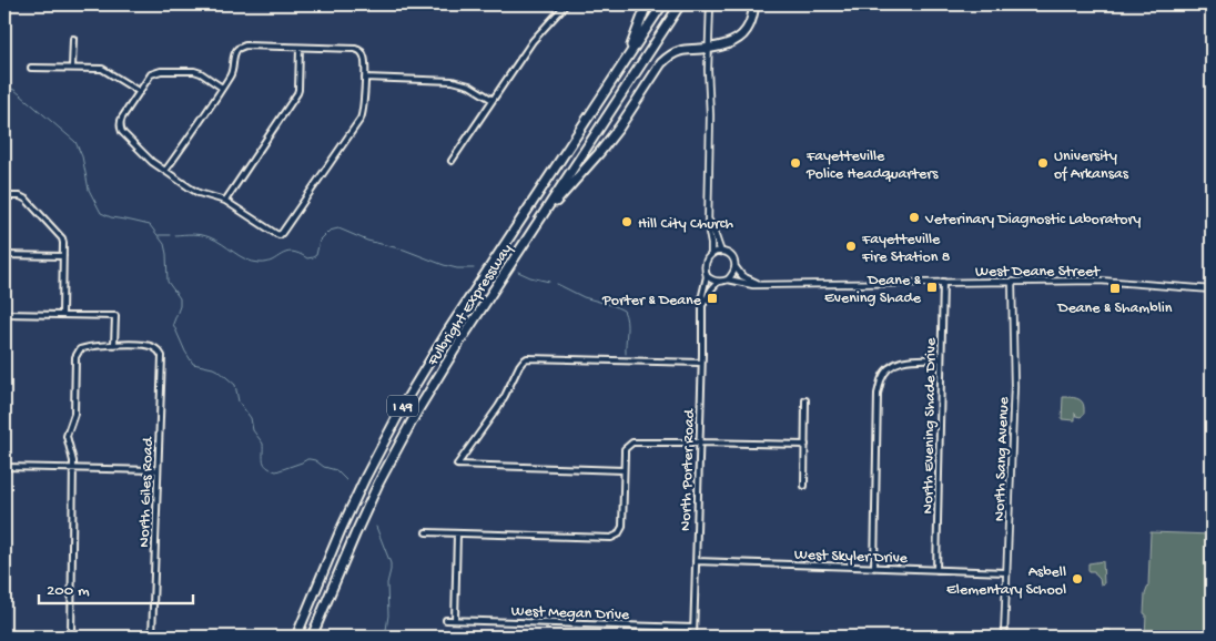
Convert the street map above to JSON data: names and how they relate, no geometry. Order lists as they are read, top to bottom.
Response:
{
  "streets": {
    "highway": ["Fulbright Expressway", "I 49"],
    "street": [
      "West Deane Street",
      "North Evening Shade Drive",
      "North Sang Avenue",
      "North Porter Road",
      "North Giles Road",
      "West Skyler Drive",
      "West Megan Drive"
    ]
  },
  "crossings": [
    ["West Deane Street", "North Evening Shade Drive"],
    ["West Deane Street", "North Sang Avenue"],
    ["West Deane Street", "North Porter Road"],
    ["North Evening Shade Drive", "West Skyler Drive"],
    ["North Sang Avenue", "West Skyler Drive"],
    ["North Porter Road", "West Skyler Drive"],
    ["North Porter Road", "West Megan Drive"]
  ],
  "places": {
    "other": [
      "Fayetteville Police Headquarters",
      "University of Arkansas",
      "Veterinary Diagnostic Laboratory",
      "Hill City Church",
      "Fayetteville Fire Station 8",
      "Asbell Elementary School"
    ],
    "transit": ["Deane & Evening Shade", "Deane & Shamblin", "Porter & Deane"]
  },
  "scale_bar": "200 m"
}
